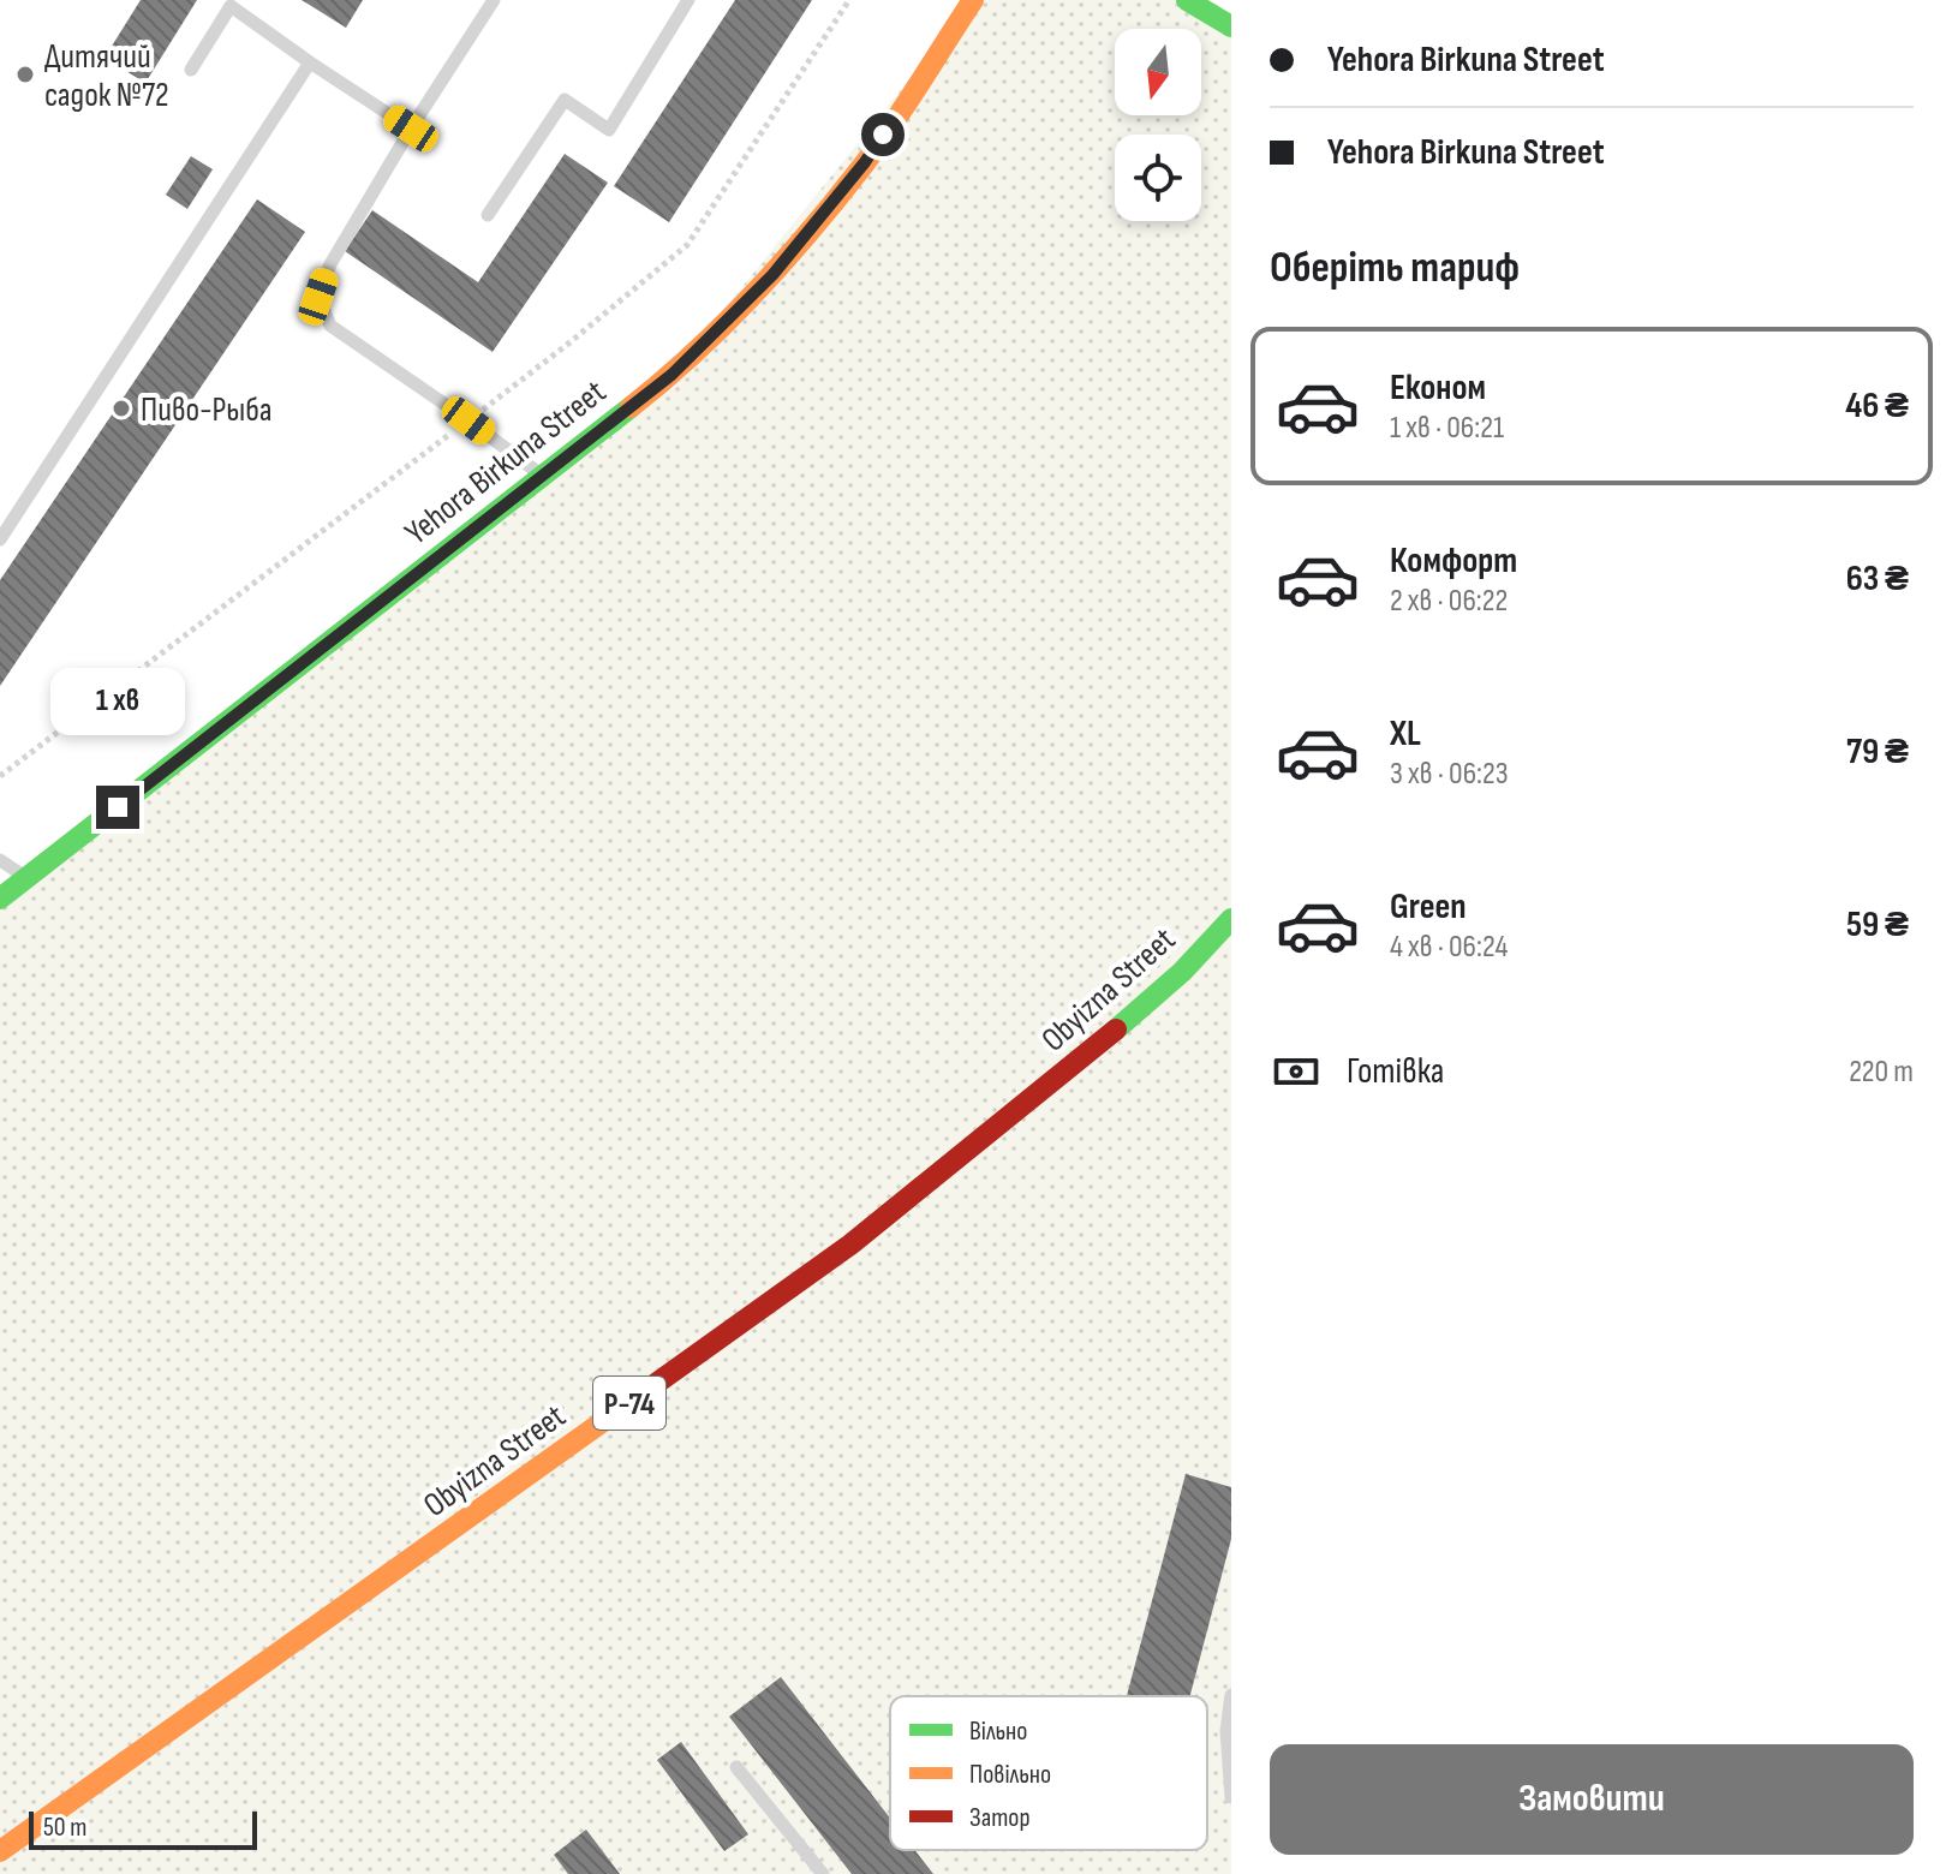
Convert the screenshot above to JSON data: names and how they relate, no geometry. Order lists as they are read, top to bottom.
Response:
{
  "streets": {
    "main road": ["Yehora Birkuna Street", "Obyizna Street", "Р-74"]
  },
  "places": ["Дитячий садок №72", "Пиво-Рыба"],
  "legend": ["Вільно", "Повільно", "Затор"],
  "scale_bar": "50 m",
  "north": "bottom",
  "page": {
    "banner": ["Yehora Birkuna Street", "Yehora Birkuna Street"],
    "heading": "Оберіть тариф",
    "list": [
      {
        "name": "Економ",
        "note": "1 хв · 06:21",
        "value": "46 ₴"
      },
      {
        "name": "Комфорт",
        "note": "2 хв · 06:22",
        "value": "63 ₴"
      },
      {
        "name": "XL",
        "note": "3 хв · 06:23",
        "value": "79 ₴"
      },
      {
        "name": "Green",
        "note": "4 хв · 06:24",
        "value": "59 ₴"
      }
    ],
    "bubble": "1 хв",
    "pay": ["Готівка", "220 m"],
    "buttons": "Замовити",
    "scale": "50 m"
  }
}
